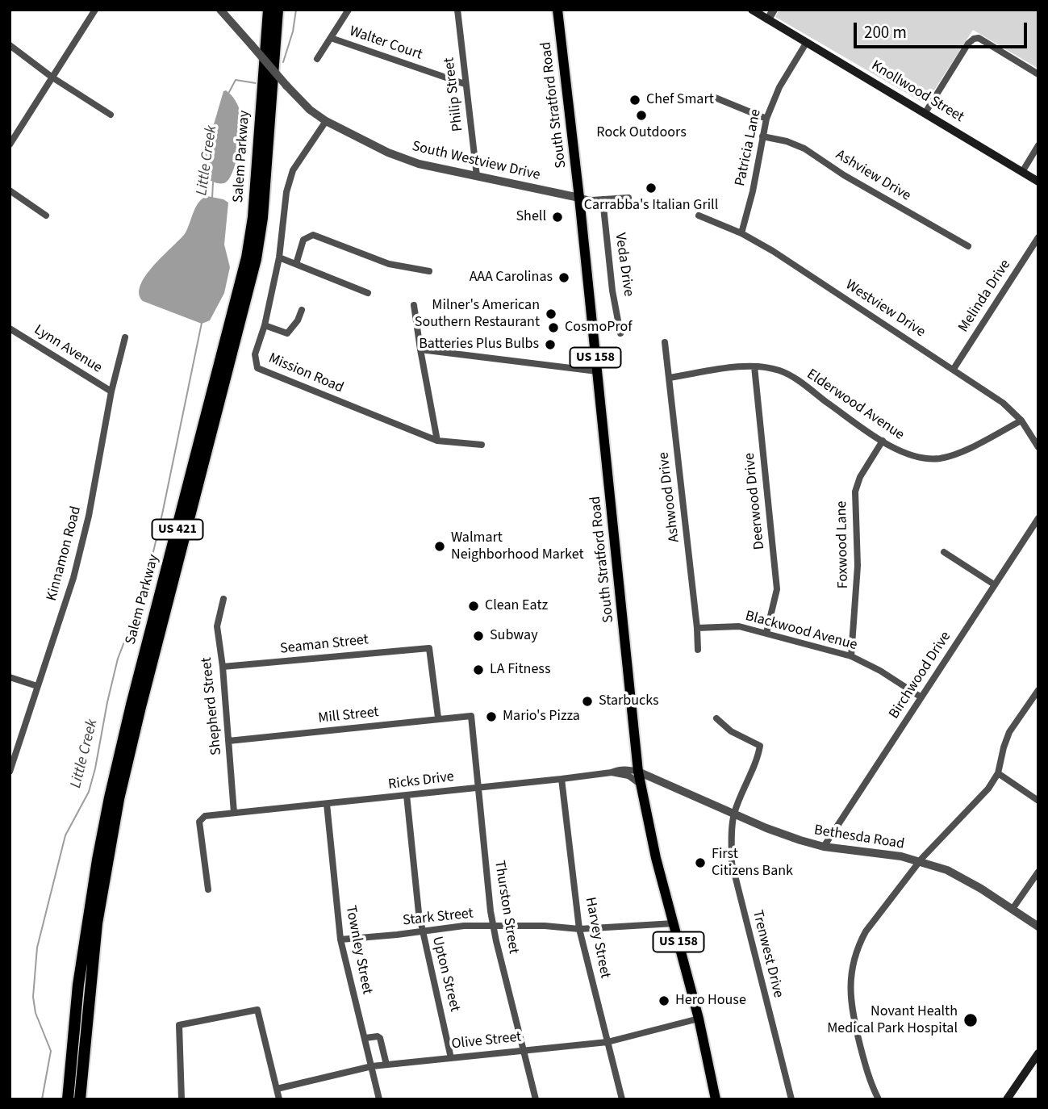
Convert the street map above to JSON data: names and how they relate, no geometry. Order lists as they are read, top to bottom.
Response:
{
  "streets": {
    "highway": ["Salem Parkway", "US 421"],
    "main road": ["Knollwood Street", "South Stratford Road", "US 158"],
    "street": [
      "Walter Court",
      "Philip Street",
      "Patricia Lane",
      "South Westview Drive",
      "Ashview Drive",
      "Veda Drive",
      "Melinda Drive",
      "Westview Drive",
      "Lynn Avenue",
      "Mission Road",
      "Elderwood Avenue",
      "Ashwood Drive",
      "Deerwood Drive",
      "Foxwood Lane",
      "Kinnamon Road",
      "Blackwood Avenue",
      "Seaman Street",
      "Birchwood Drive",
      "Shepherd Street",
      "Mill Street",
      "Ricks Drive",
      "Bethesda Road",
      "Thurston Street",
      "Stark Street",
      "Harvey Street",
      "Townley Street",
      "Trenwest Drive",
      "Upton Street",
      "Olive Street"
    ]
  },
  "crossings": [
    ["Walter Court", "Philip Street"],
    ["Knollwood Street", "Patricia Lane"],
    ["Philip Street", "South Westview Drive"],
    ["South Stratford Road", "South Westview Drive"],
    ["South Stratford Road", "Ricks Drive"],
    ["South Stratford Road", "Bethesda Road"],
    ["South Stratford Road", "Stark Street"],
    ["South Stratford Road", "Olive Street"],
    ["Patricia Lane", "Ashview Drive"],
    ["Patricia Lane", "Westview Drive"],
    ["South Westview Drive", "Mission Road"],
    ["Melinda Drive", "Westview Drive"],
    ["Westview Drive", "Elderwood Avenue"],
    ["Lynn Avenue", "Kinnamon Road"],
    ["Elderwood Avenue", "Ashwood Drive"],
    ["Elderwood Avenue", "Deerwood Drive"],
    ["Elderwood Avenue", "Foxwood Lane"],
    ["Ashwood Drive", "Blackwood Avenue"],
    ["Deerwood Drive", "Blackwood Avenue"],
    ["Foxwood Lane", "Blackwood Avenue"],
    ["Blackwood Avenue", "Birchwood Drive"],
    ["Seaman Street", "Shepherd Street"],
    ["Seaman Street", "Mill Street"],
    ["Birchwood Drive", "Bethesda Road"],
    ["Shepherd Street", "Mill Street"],
    ["Shepherd Street", "Ricks Drive"],
    ["Mill Street", "Thurston Street"],
    ["Ricks Drive", "Bethesda Road"],
    ["Ricks Drive", "Thurston Street"],
    ["Ricks Drive", "Harvey Street"],
    ["Ricks Drive", "Townley Street"],
    ["Ricks Drive", "Upton Street"],
    ["Bethesda Road", "Trenwest Drive"],
    ["Thurston Street", "Stark Street"],
    ["Thurston Street", "Olive Street"],
    ["Stark Street", "Harvey Street"],
    ["Stark Street", "Townley Street"],
    ["Stark Street", "Upton Street"],
    ["Harvey Street", "Olive Street"],
    ["Townley Street", "Olive Street"],
    ["Upton Street", "Olive Street"]
  ],
  "water": ["Little Creek"],
  "places": [
    "Chef Smart",
    "Rock Outdoors",
    "Carrabba's Italian Grill",
    "Shell",
    "AAA Carolinas",
    "Milner's American Southern Restaurant",
    "CosmoProf",
    "Batteries Plus Bulbs",
    "Walmart Neighborhood Market",
    "Clean Eatz",
    "Subway",
    "LA Fitness",
    "Starbucks",
    "Mario's Pizza",
    "First Citizens Bank",
    "Hero House",
    "Novant Health Medical Park Hospital"
  ],
  "scale_bar": "200 m"
}
